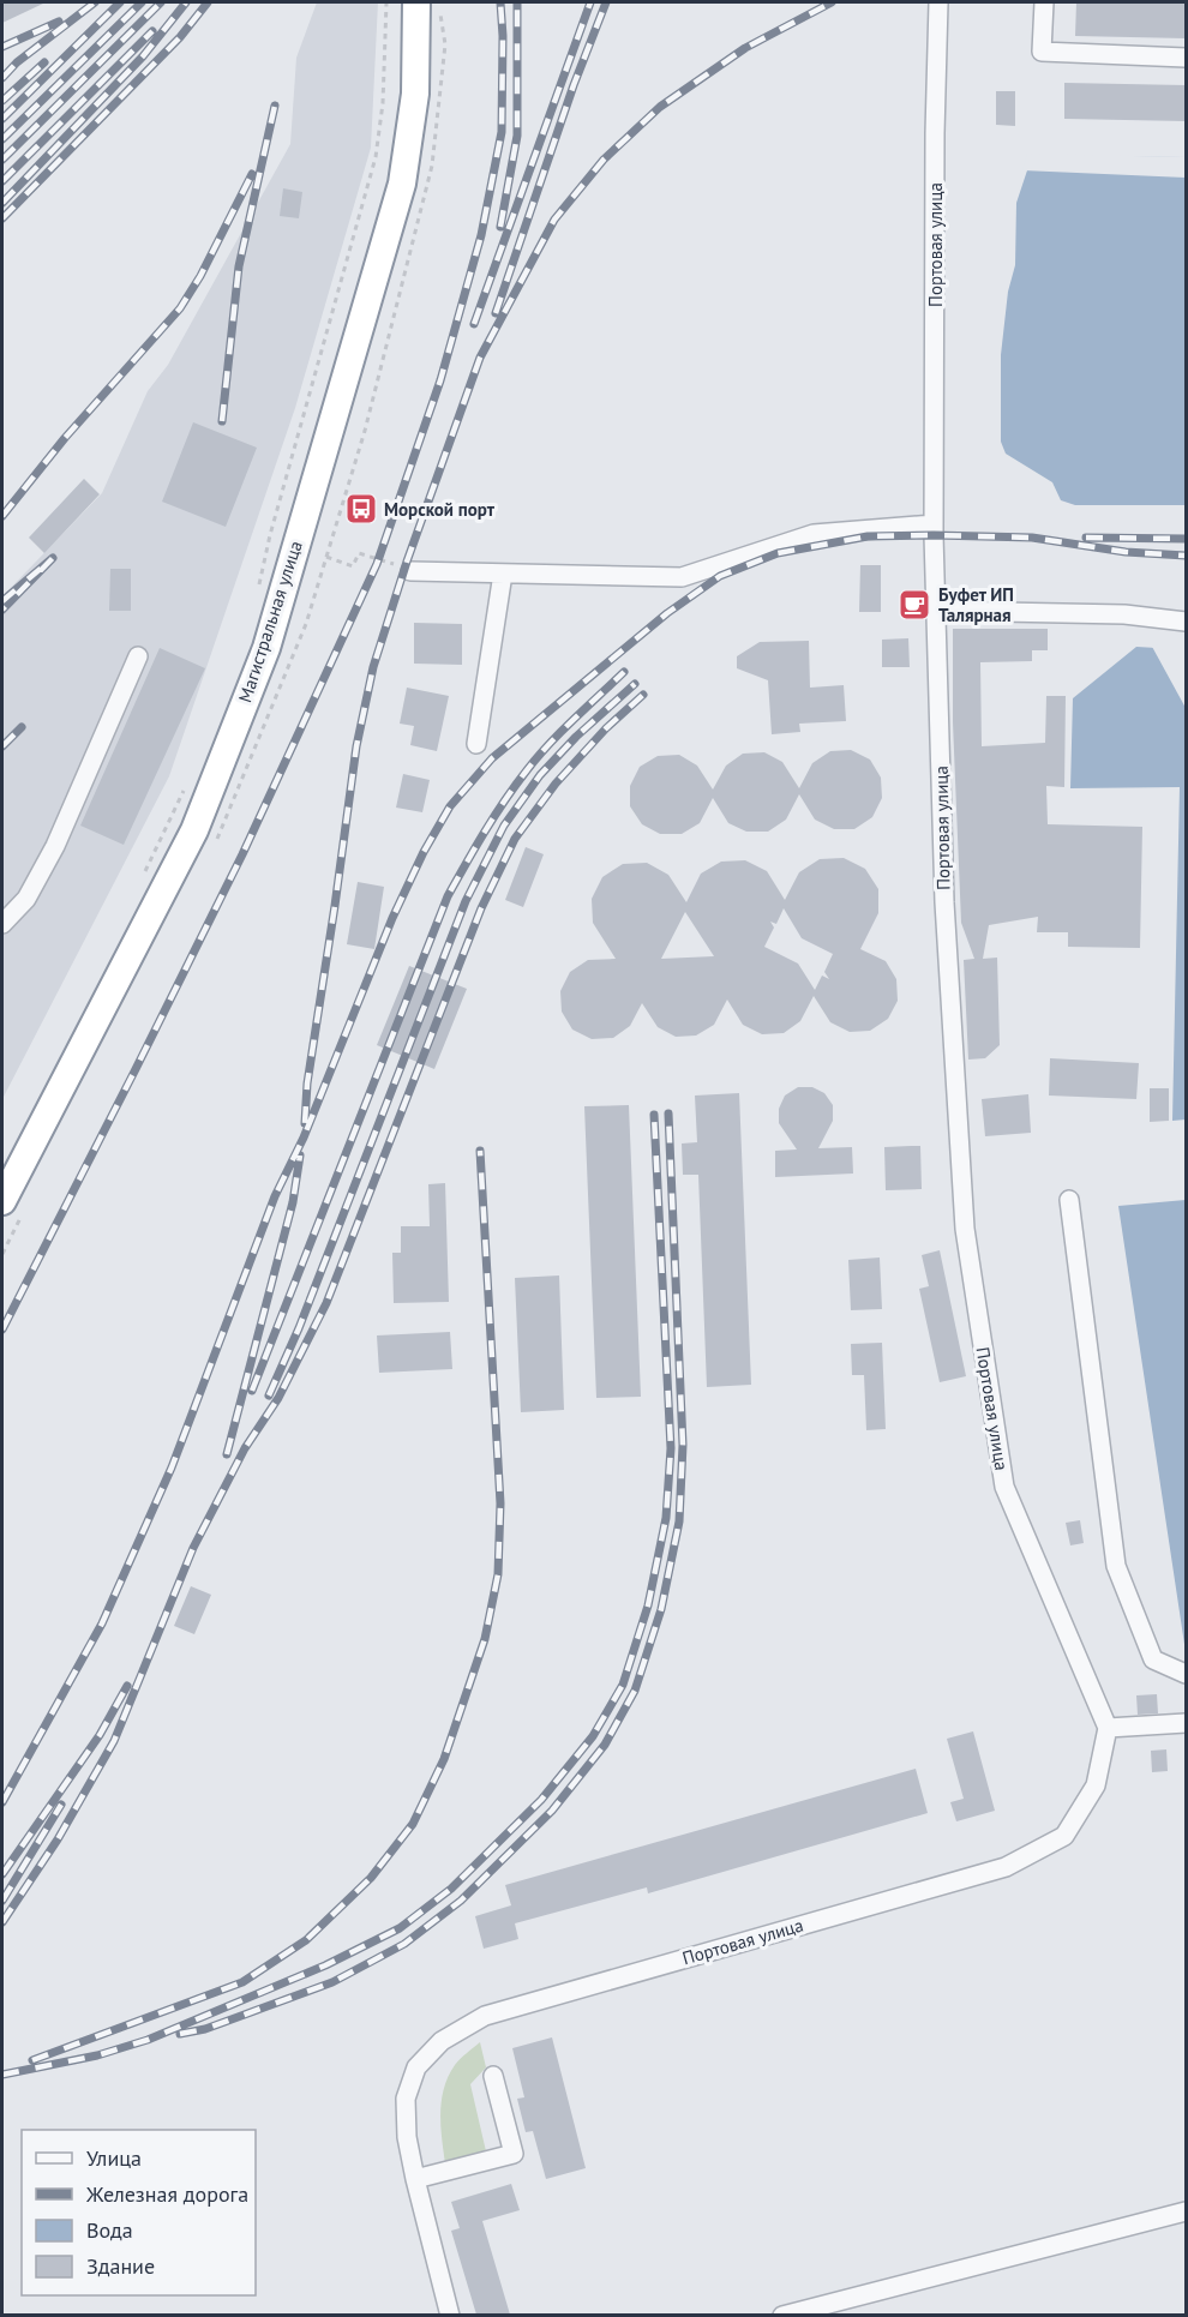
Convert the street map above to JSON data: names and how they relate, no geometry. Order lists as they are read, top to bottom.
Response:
{
  "streets": {
    "highway": ["Магистральная улица"],
    "street": ["Портовая улица"]
  },
  "places": {
    "bus stop": ["Морской порт"],
    "cafe": ["Буфет ИП Талярная"]
  },
  "legend": [
    "Улица",
    "Железная дорога",
    "Вода",
    "Здание"
  ]
}
